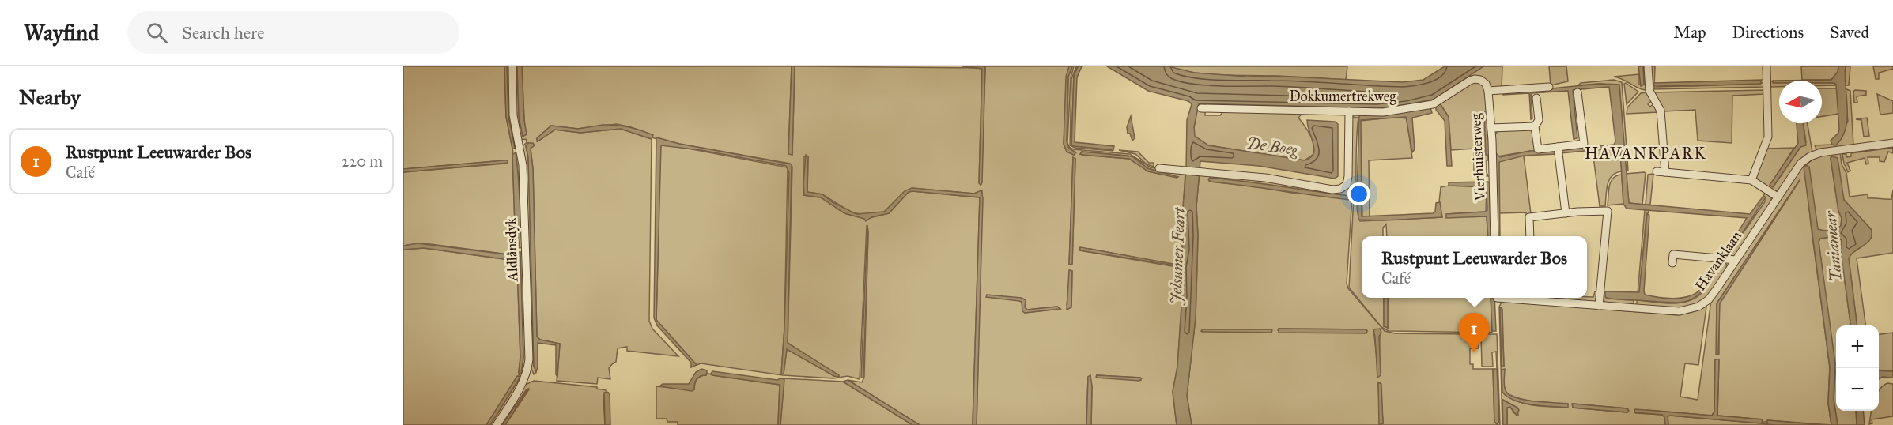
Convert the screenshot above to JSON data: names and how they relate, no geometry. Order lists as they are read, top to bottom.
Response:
{
  "streets": {
    "street": [
      "Dokkumertrekweg",
      "Vierhuisterweg",
      "Aldlânsdyk",
      "Havanklaan"
    ]
  },
  "crossings": [
    ["Dokkumertrekweg", "Vierhuisterweg"]
  ],
  "districts": ["HAVANKPARK"],
  "water": ["De Boeg", "Taniamear", "Jelsumer Feart"],
  "north": "left",
  "page": {
    "header": "Wayfind",
    "search": "Search here",
    "nav": ["Map", "Directions", "Saved"],
    "heading": "Nearby",
    "list": [
      {
        "mark": "1",
        "name": "Rustpunt Leeuwarder Bos",
        "note": "Café",
        "value": "220 m"
      }
    ],
    "popup": ["Rustpunt Leeuwarder Bos", "Café"],
    "pins": "1",
    "map_buttons": ["+", "−"]
  }
}
